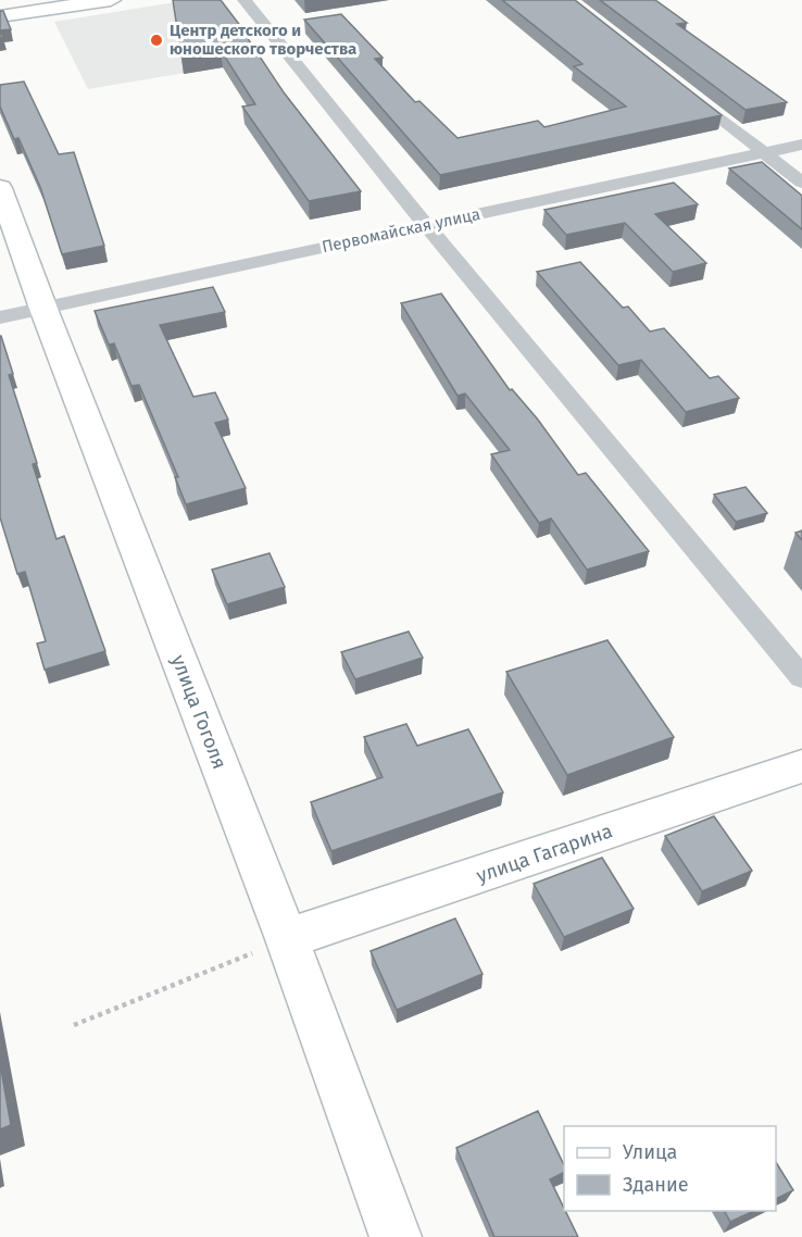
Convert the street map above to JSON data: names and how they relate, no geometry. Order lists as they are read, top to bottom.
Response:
{
  "streets": {
    "street": ["Первомайская улица", "улица Гоголя", "улица Гагарина"]
  },
  "crossings": [
    ["Первомайская улица", "улица Гоголя"],
    ["улица Гоголя", "улица Гагарина"]
  ],
  "places": ["Центр детского и юношеского творчества"],
  "legend": ["Улица", "Здание"]
}
